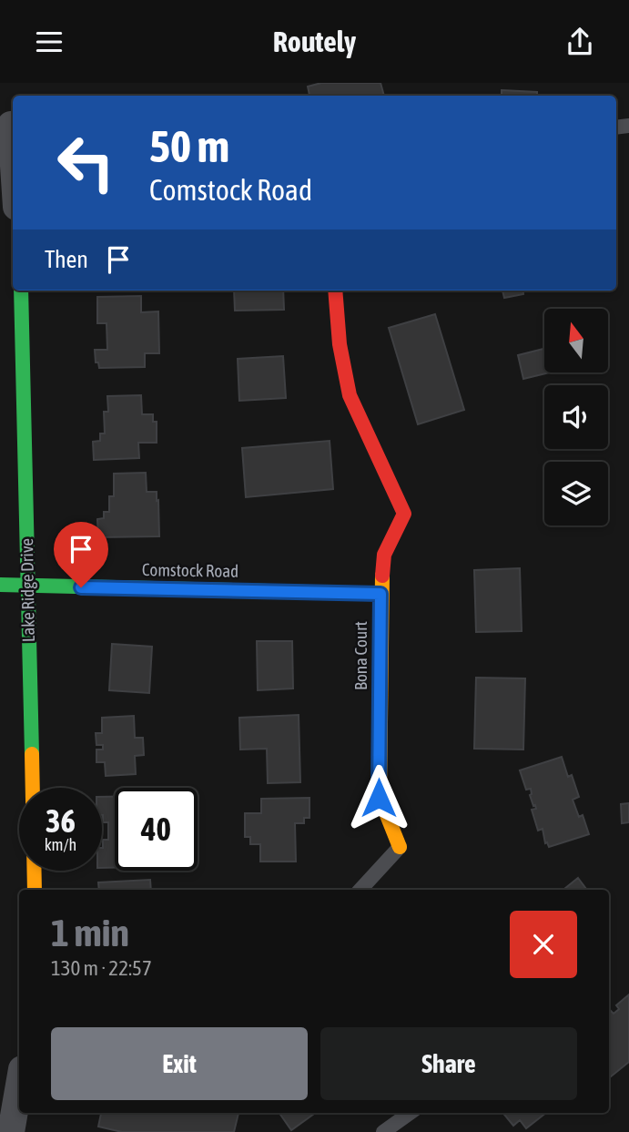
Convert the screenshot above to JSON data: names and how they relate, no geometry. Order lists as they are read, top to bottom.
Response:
{
  "streets": {
    "street": ["Comstock Road", "Lake Ridge Drive", "Bona Court"]
  },
  "crossings": [
    ["Comstock Road", "Lake Ridge Drive"],
    ["Comstock Road", "Bona Court"]
  ],
  "north": "top",
  "page": {
    "header": "Routely",
    "turn": ["50 m", "Comstock Road"],
    "then": "Then",
    "speed": "36 km/h",
    "limit": "40",
    "heading": ["1 min", "130 m · 22:57"],
    "buttons": ["Exit", "Share"]
  }
}
